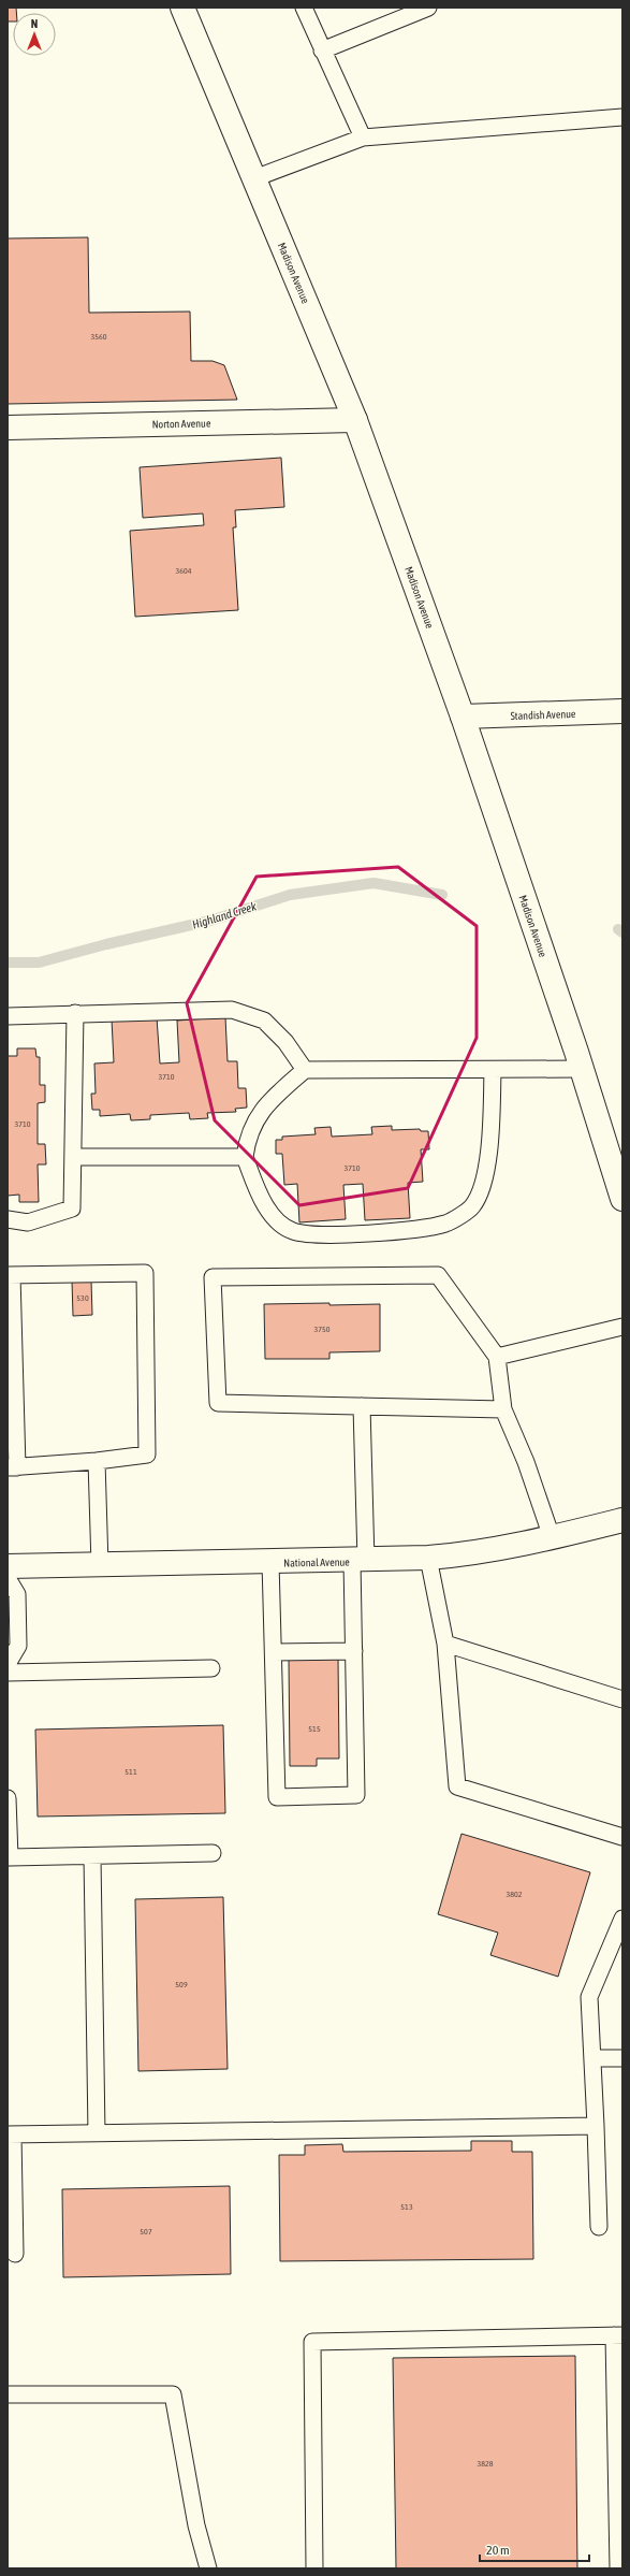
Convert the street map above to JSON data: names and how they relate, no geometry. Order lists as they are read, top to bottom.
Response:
{
  "streets": {
    "main road": [
      "Madison Avenue",
      "Norton Avenue",
      "Standish Avenue",
      "National Avenue"
    ]
  },
  "crossings": [
    ["Madison Avenue", "Norton Avenue"],
    ["Madison Avenue", "Standish Avenue"]
  ],
  "water": ["Highland Creek"],
  "house_numbers": [
    "3560",
    "3604",
    "3710",
    "3710",
    "3710",
    "530",
    "3750",
    "515",
    "511",
    "3802",
    "509",
    "513",
    "507",
    "3828"
  ],
  "scale_bar": "20 m",
  "north": "top"
}
